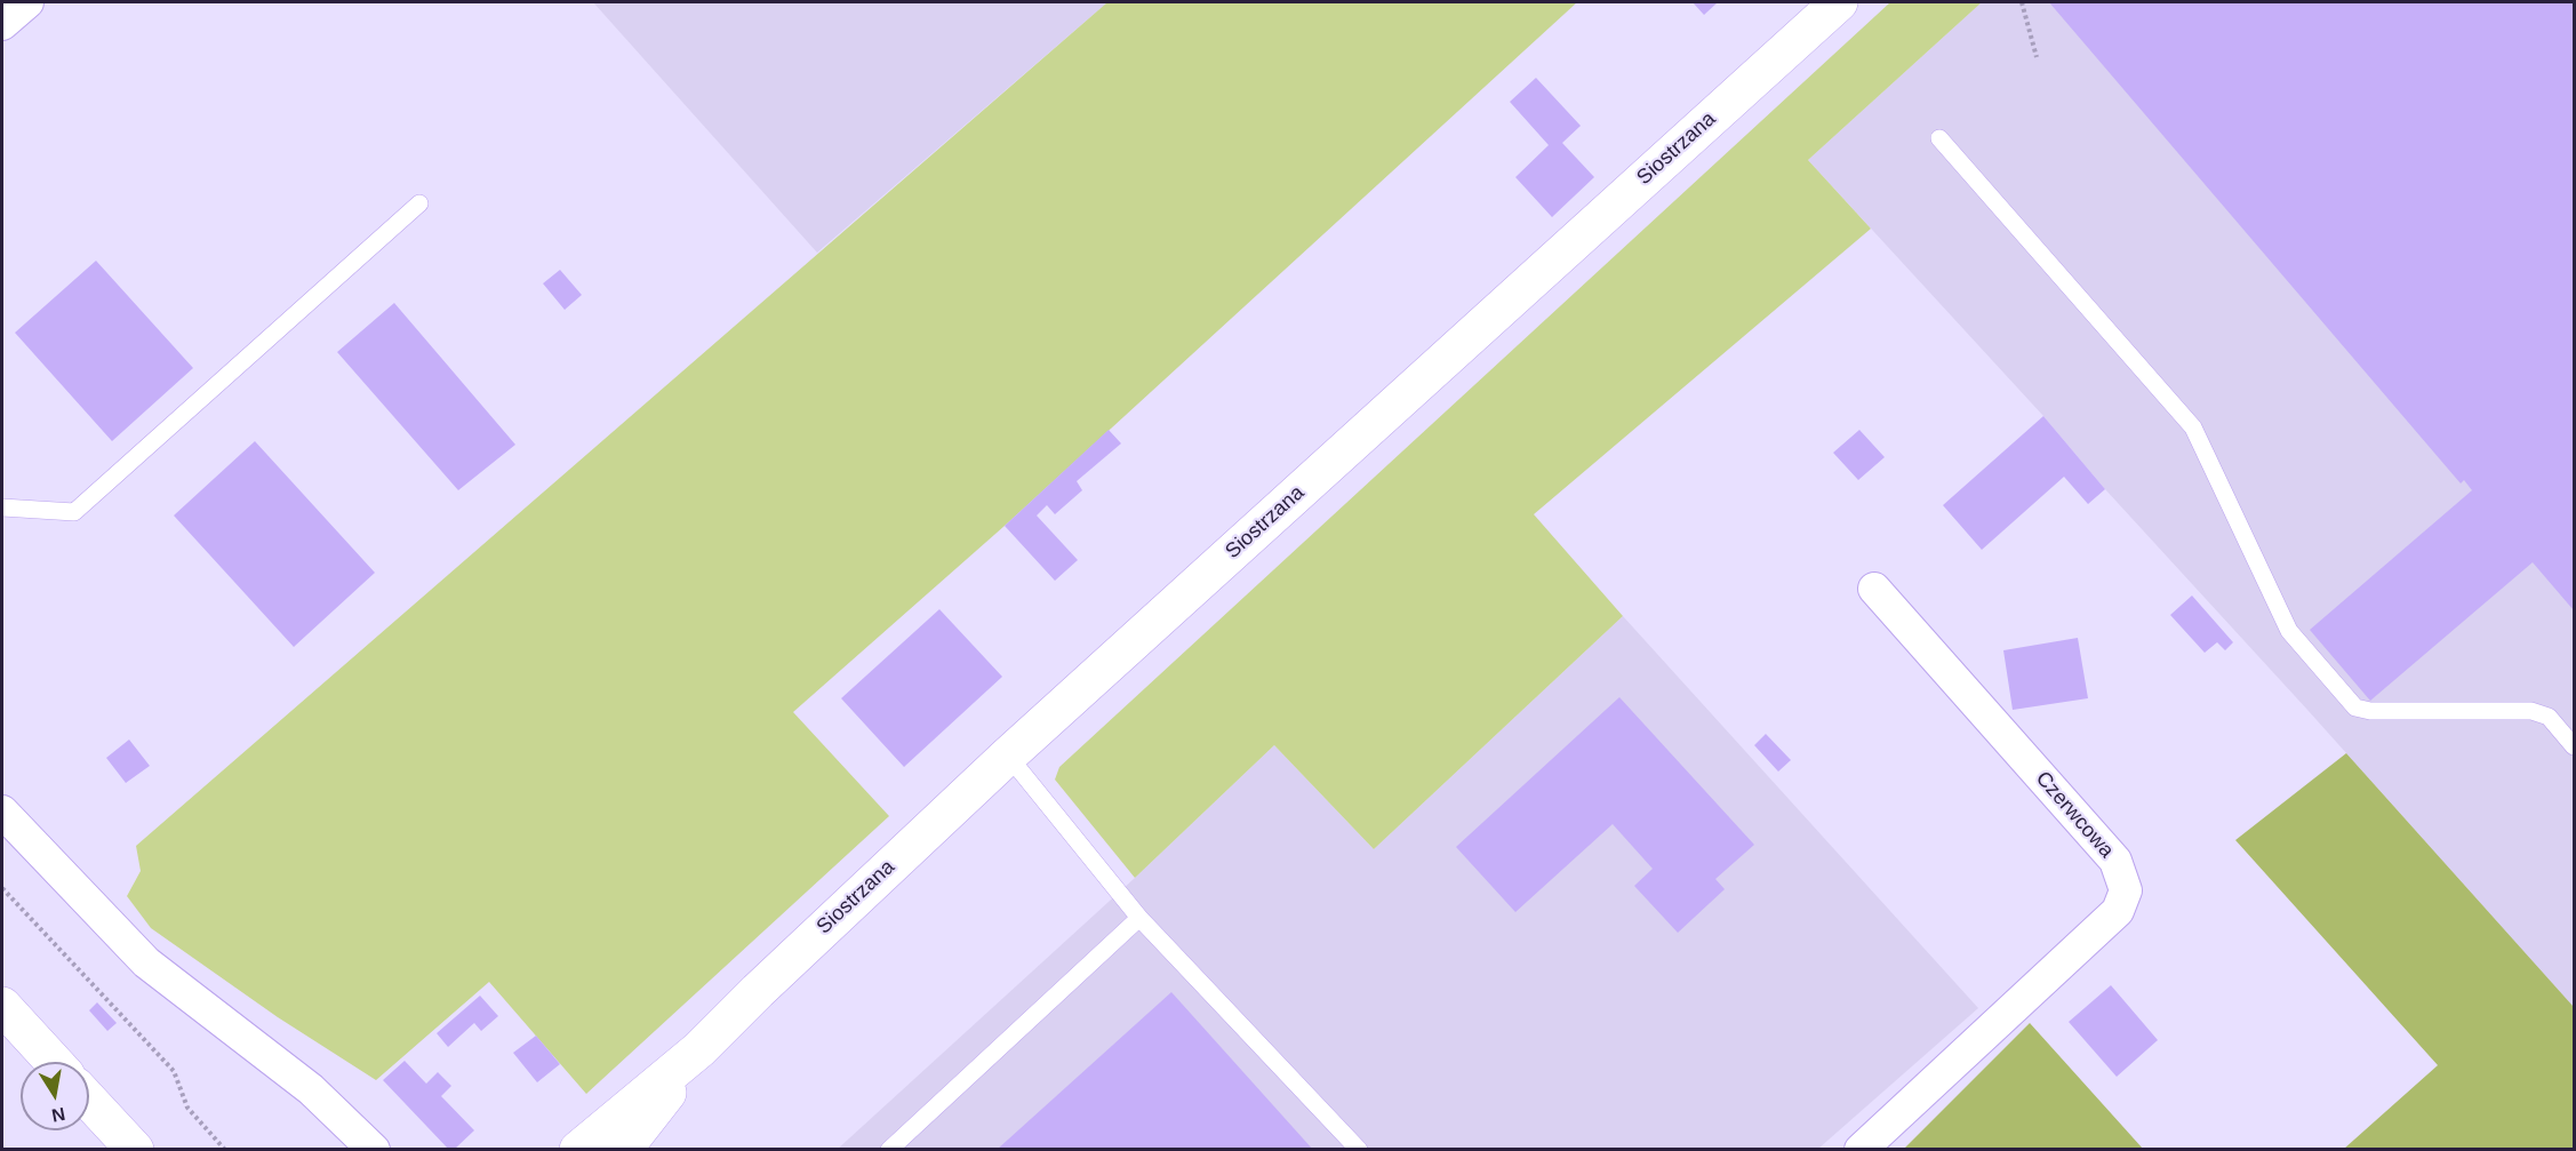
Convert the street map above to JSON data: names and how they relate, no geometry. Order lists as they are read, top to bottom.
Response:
{
  "streets": {
    "street": ["Siostrzana", "Czerwcowa"]
  },
  "north": "bottom"
}
